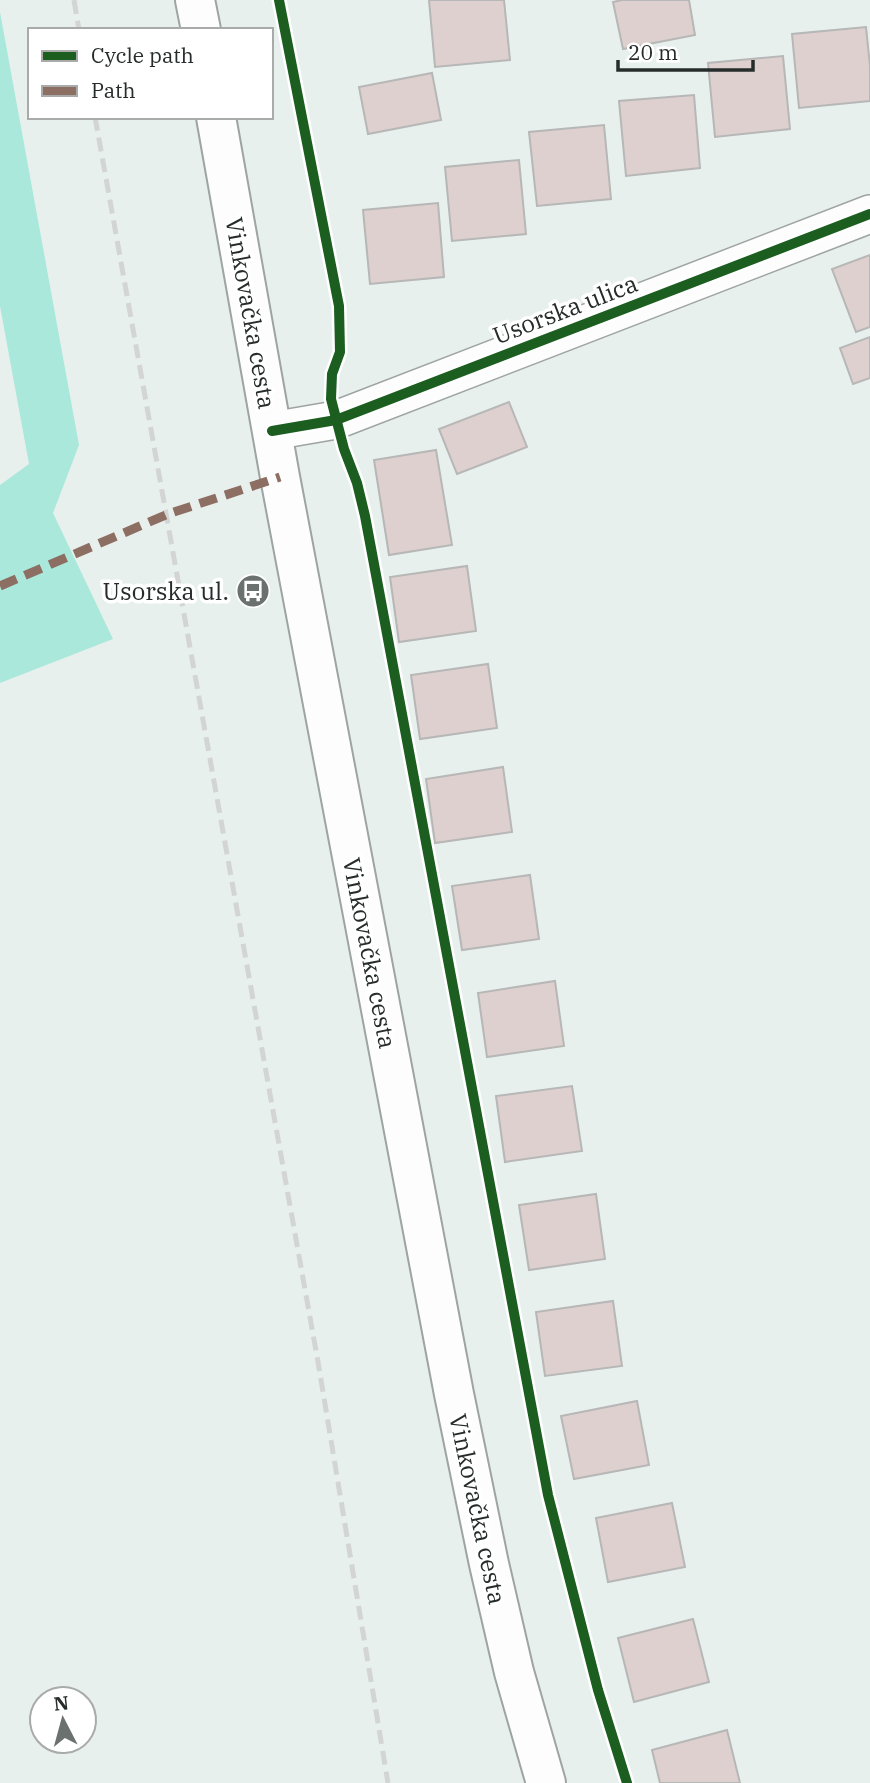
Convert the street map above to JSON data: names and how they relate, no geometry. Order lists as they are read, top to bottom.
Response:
{
  "streets": {
    "main road": ["Vinkovačka cesta"],
    "street": ["Usorska ulica"]
  },
  "crossings": [
    ["Usorska ulica", "Vinkovačka cesta"]
  ],
  "places": {
    "bus stop": ["Usorska ul."]
  },
  "legend": ["Cycle path", "Path"],
  "scale_bar": "20 m",
  "north": "top"
}
